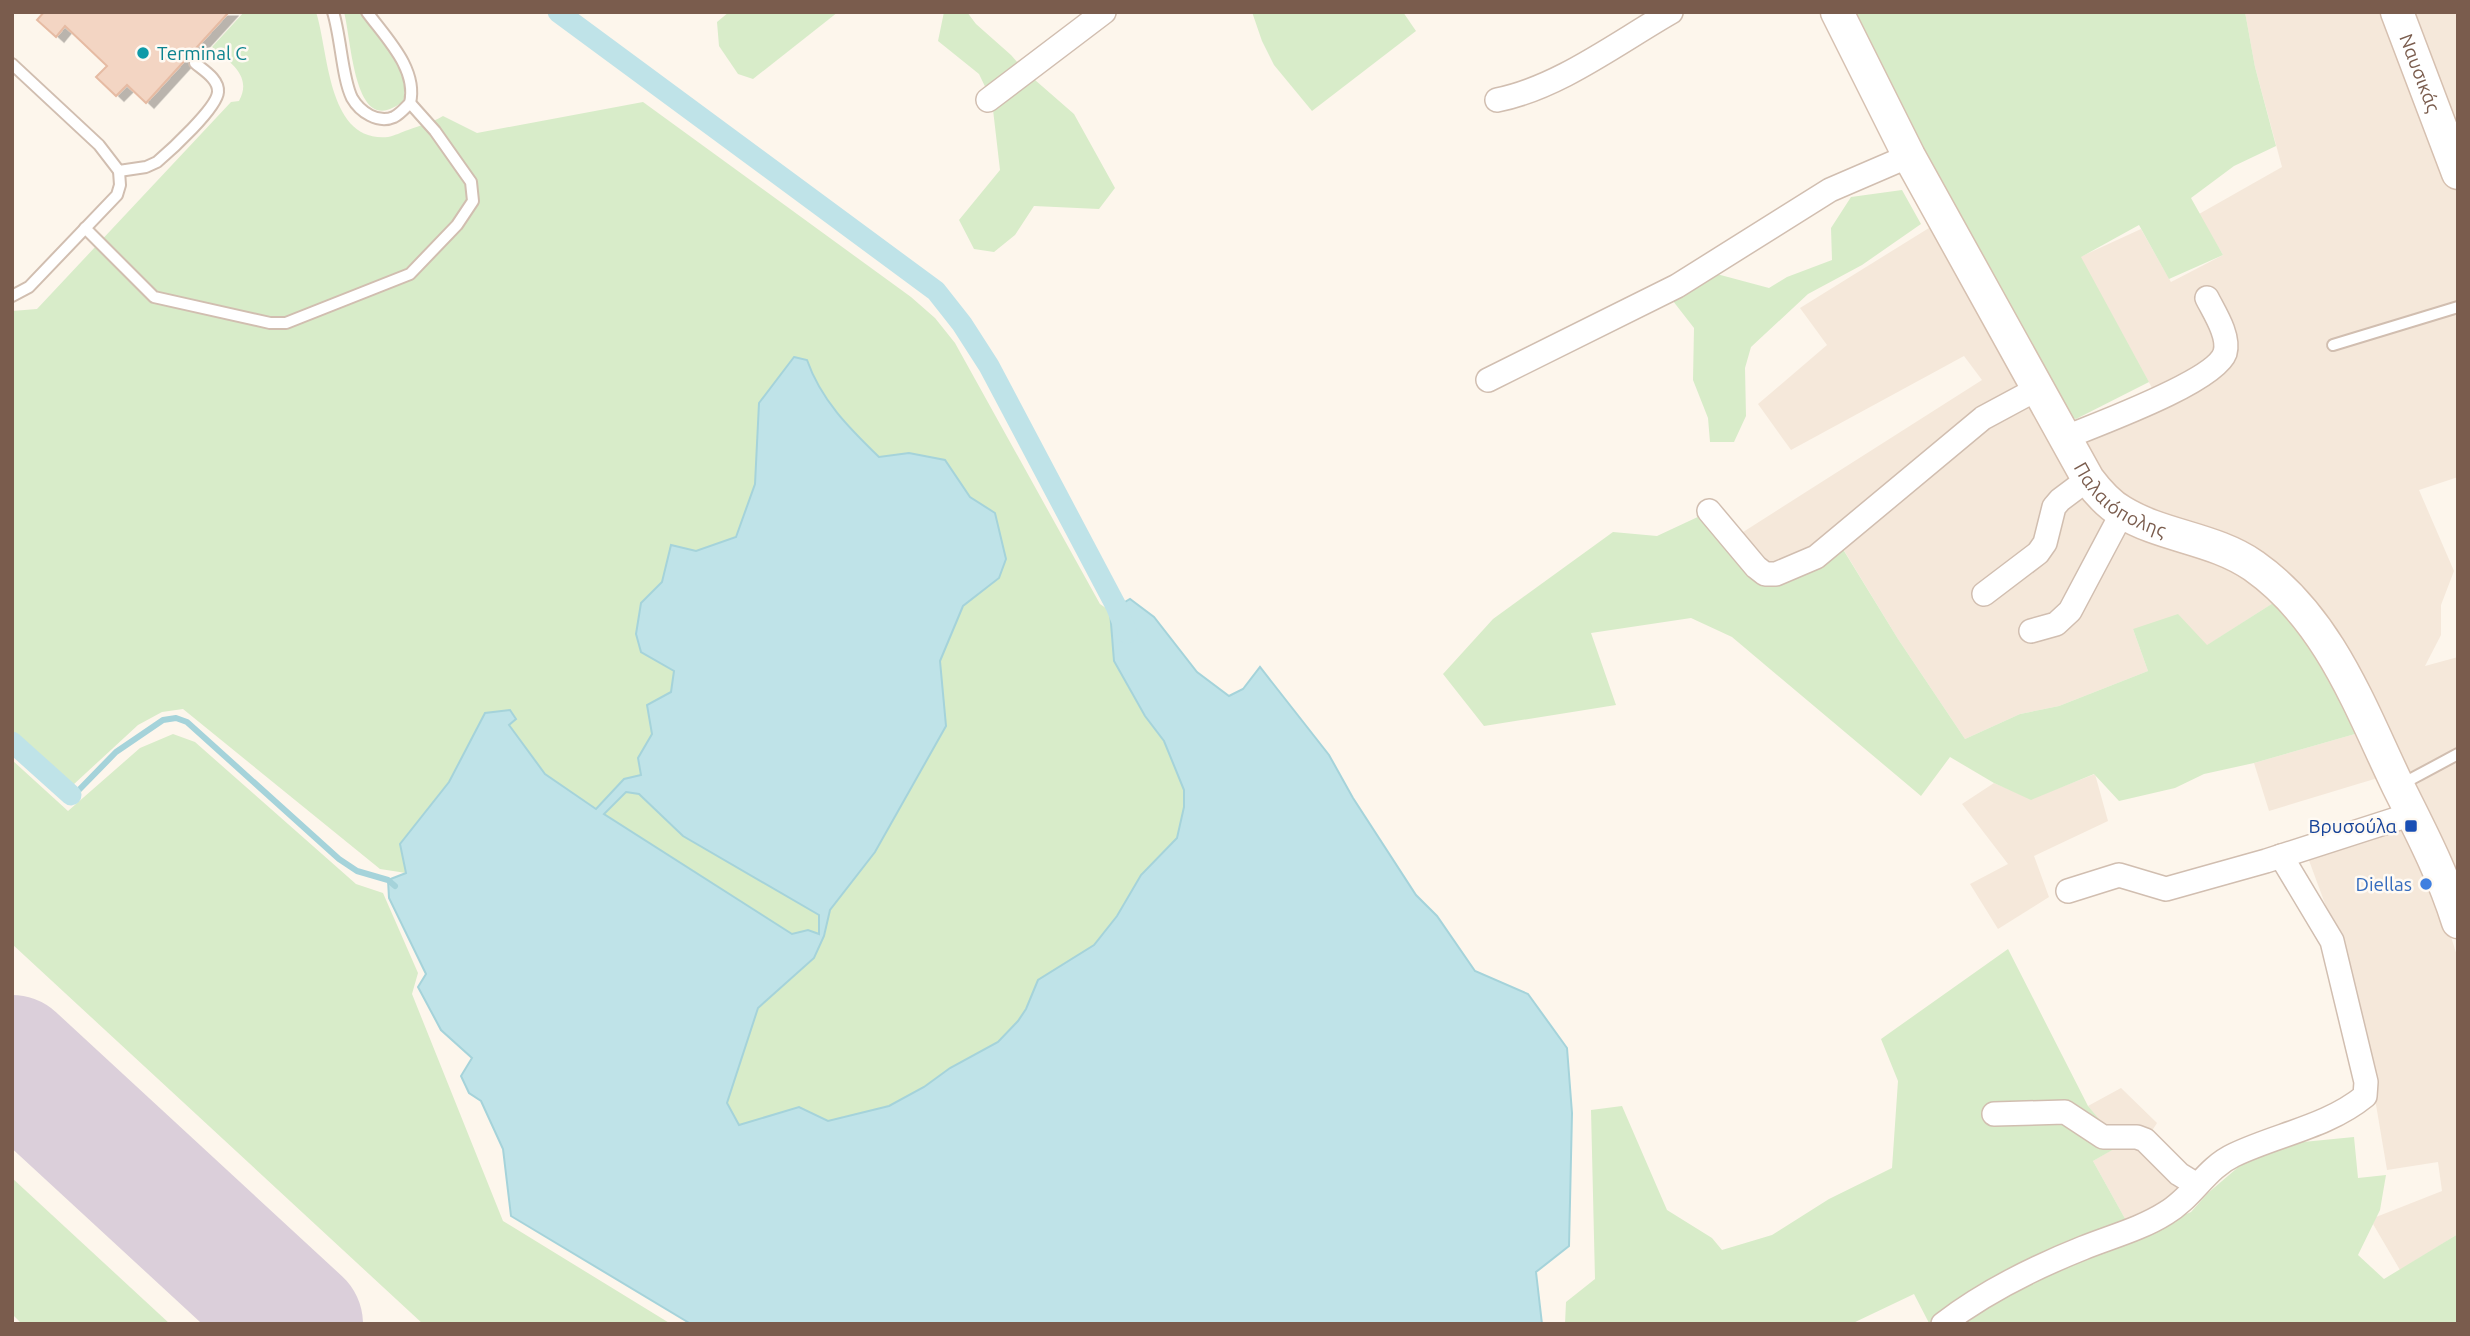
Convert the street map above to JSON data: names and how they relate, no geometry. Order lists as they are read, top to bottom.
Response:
{
  "streets": {
    "main road": ["Ναυσικάς", "Παλαιόπολης"]
  },
  "places": {
    "other": ["Terminal C", "Diellas"],
    "transit": ["Βρυσούλα"]
  }
}
